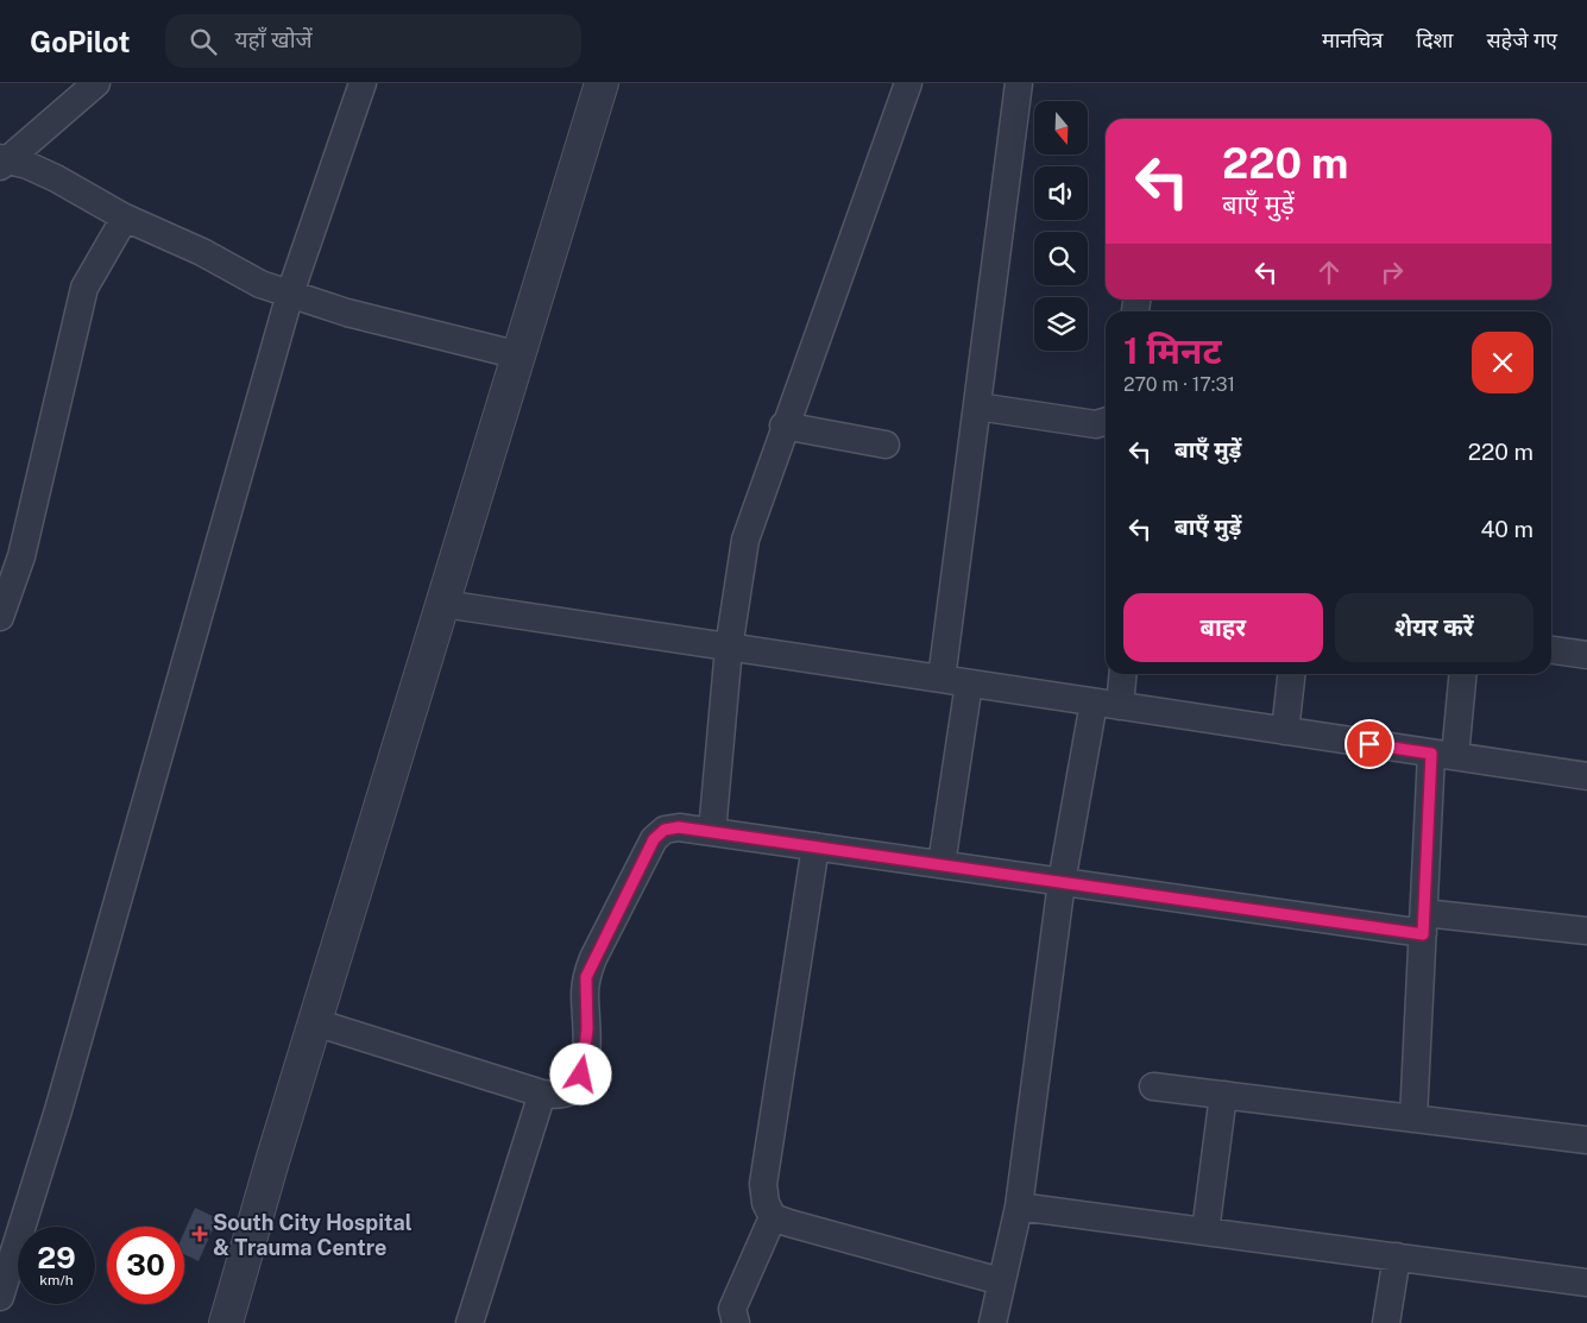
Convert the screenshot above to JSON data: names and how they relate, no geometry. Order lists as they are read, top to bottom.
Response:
{
  "places": {
    "health": ["South City Hospital & Trauma Centre"]
  },
  "north": "bottom",
  "page": {
    "header": "GoPilot",
    "search": "यहाँ खोजें",
    "nav": ["मानचित्र", "दिशा", "सहेजे गए"],
    "turn": ["220 m", "बाएँ मुड़ें"],
    "heading": ["1 मिनट", "270 m · 17:31"],
    "list": [
      {
        "name": "बाएँ मुड़ें",
        "value": "220 m"
      },
      {
        "name": "बाएँ मुड़ें",
        "value": "40 m"
      }
    ],
    "buttons": ["बाहर", "शेयर करें"],
    "speed": "29 km/h",
    "limit": "30"
  }
}
